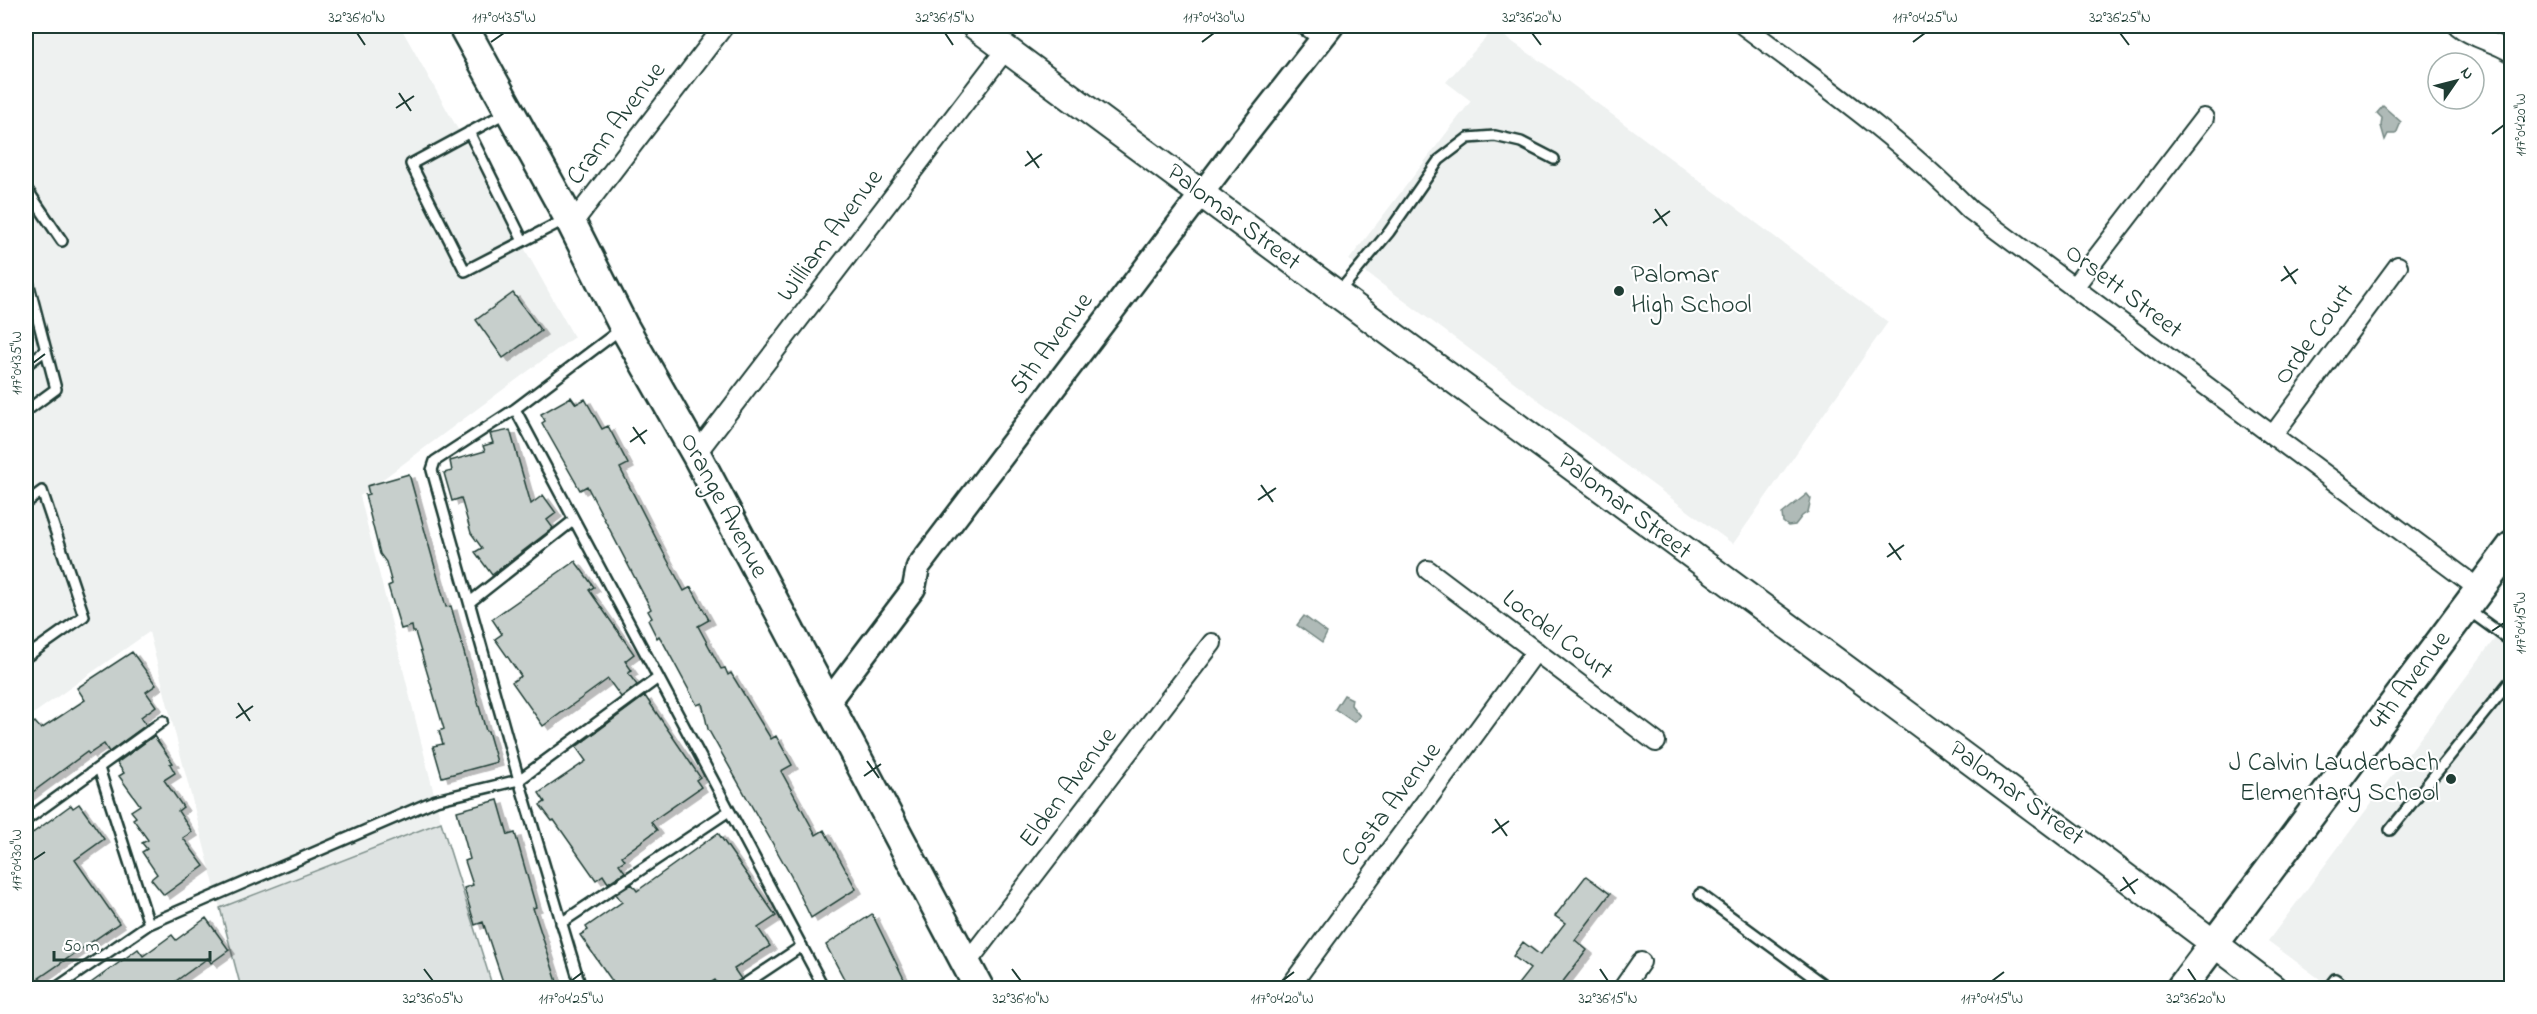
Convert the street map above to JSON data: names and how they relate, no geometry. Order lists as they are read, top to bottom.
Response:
{
  "streets": {
    "main road": ["Palomar Street", "Orange Avenue", "4th Avenue"],
    "street": [
      "Crann Avenue",
      "William Avenue",
      "Orsett Street",
      "Orde Court",
      "5th Avenue",
      "Locdel Court",
      "Elden Avenue",
      "Costa Avenue"
    ]
  },
  "crossings": [
    ["Crann Avenue", "Orange Avenue"],
    ["Palomar Street", "William Avenue"],
    ["Palomar Street", "5th Avenue"],
    ["Palomar Street", "4th Avenue"],
    ["William Avenue", "Orange Avenue"],
    ["Orsett Street", "Orde Court"],
    ["Orsett Street", "4th Avenue"],
    ["5th Avenue", "Orange Avenue"],
    ["Orange Avenue", "Elden Avenue"],
    ["Locdel Court", "Costa Avenue"]
  ],
  "places": ["Palomar High School", "J Calvin Lauderbach Elementary School"],
  "scale_bar": "50 m",
  "north": "top right",
  "coordinates": [
    "32°36'10\"N",
    "117°04'35\"W",
    "32°36'15\"N",
    "117°04'30\"W",
    "32°36'20\"N",
    "117°04'25\"W",
    "32°36'25\"N",
    "117°04'20\"W",
    "117°04'15\"W",
    "32°36'05\"N"
  ]
}
